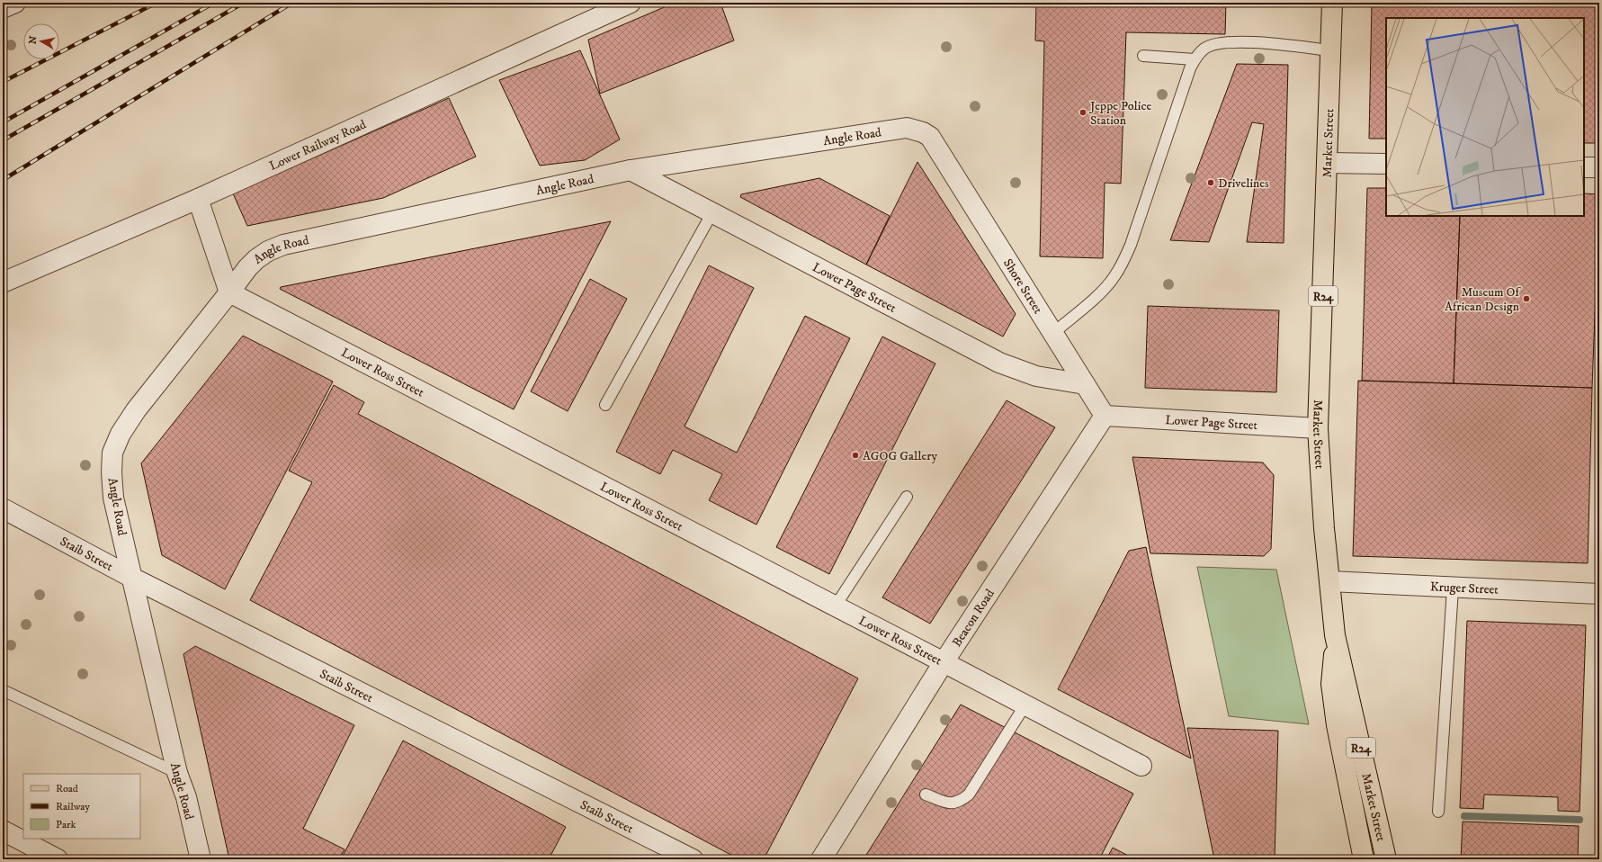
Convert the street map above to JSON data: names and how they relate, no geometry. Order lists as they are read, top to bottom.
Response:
{
  "streets": {
    "main road": ["Market Street", "R24"],
    "street": [
      "Angle Road",
      "Lower Railway Road",
      "Shore Street",
      "Lower Page Street",
      "Lower Ross Street",
      "Staib Street",
      "Kruger Street",
      "Beacon Road"
    ]
  },
  "crossings": [
    ["Angle Road", "Shore Street"],
    ["Angle Road", "Lower Page Street"],
    ["Angle Road", "Lower Ross Street"],
    ["Angle Road", "Staib Street"],
    ["Market Street", "Lower Page Street"],
    ["Market Street", "R24"],
    ["Market Street", "Kruger Street"],
    ["Shore Street", "Lower Page Street"],
    ["Shore Street", "Beacon Road"],
    ["Lower Page Street", "Beacon Road"],
    ["Lower Ross Street", "Beacon Road"]
  ],
  "places": [
    "Jeppe Police Station",
    "Drivelines",
    "Museum Of African Design",
    "AGOG Gallery"
  ],
  "legend": ["Road", "Railway", "Park"],
  "north": "left"
}
